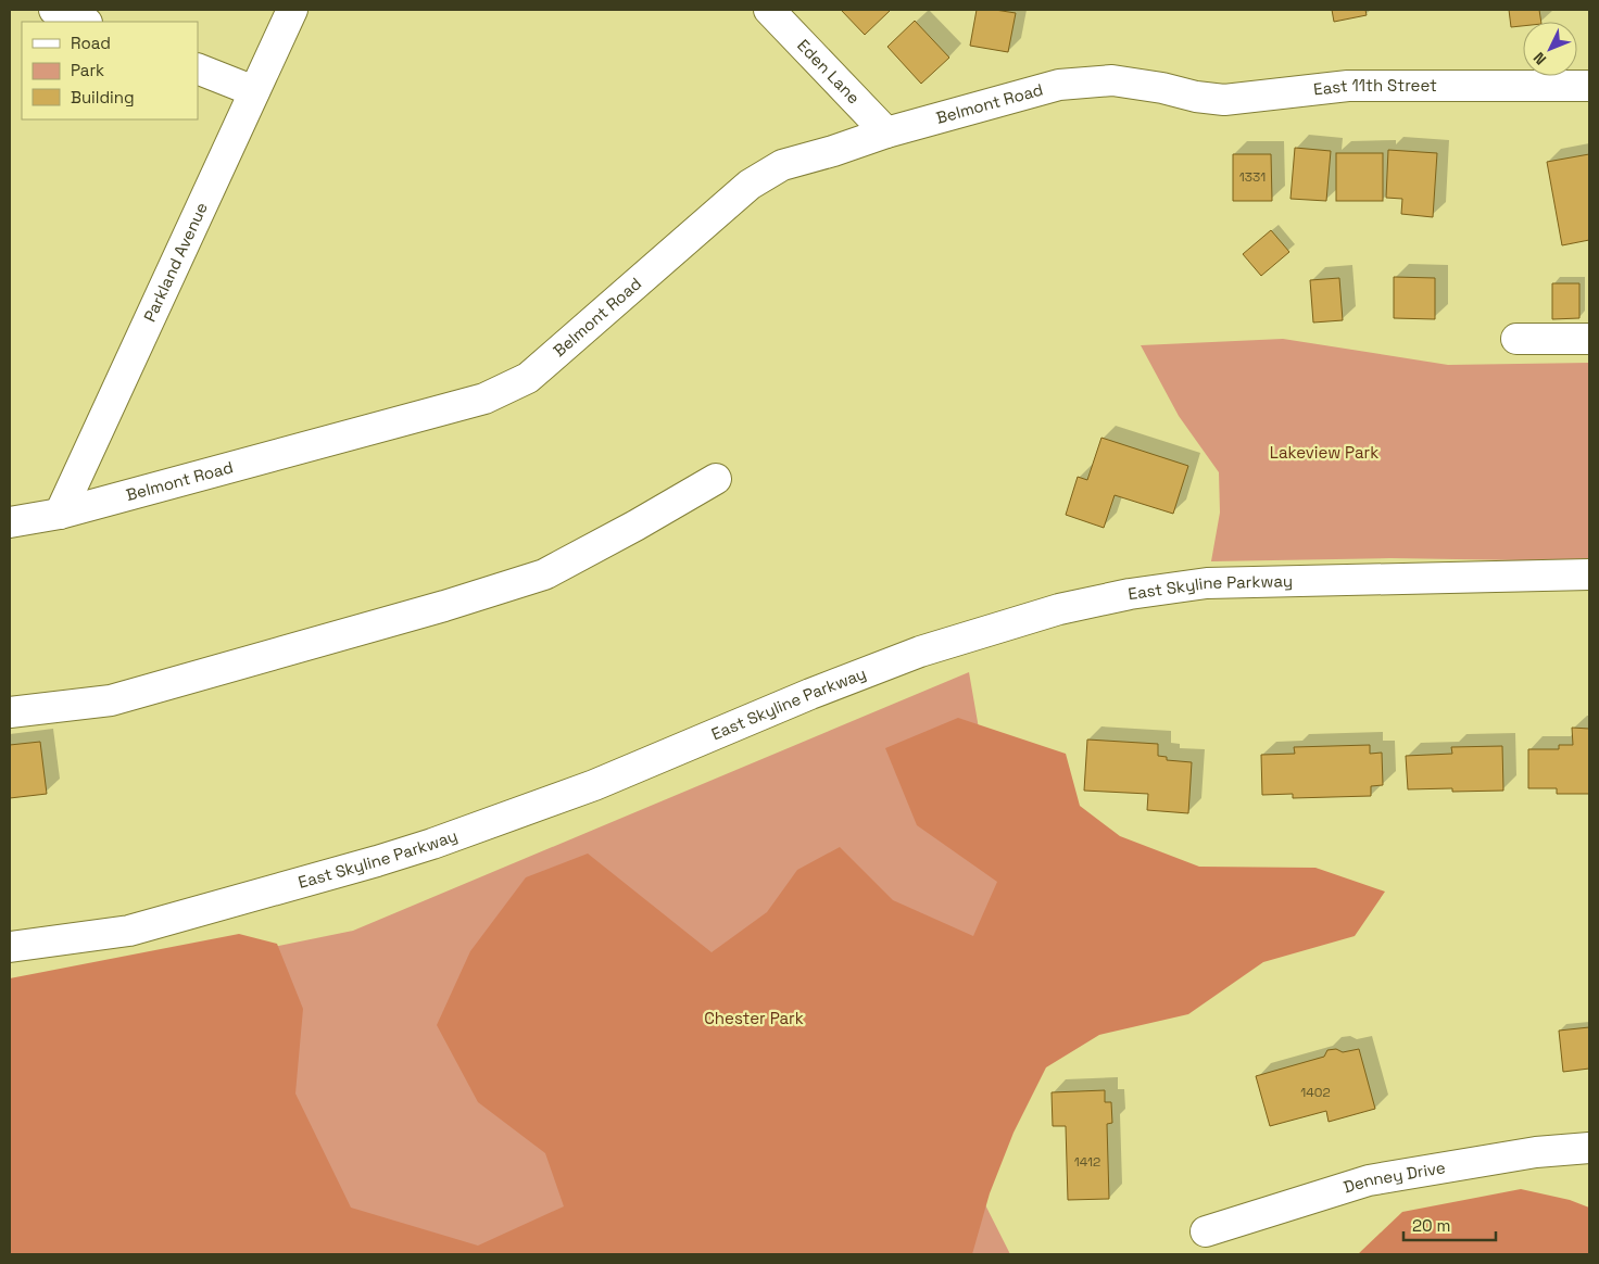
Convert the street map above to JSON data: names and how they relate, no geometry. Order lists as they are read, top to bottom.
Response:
{
  "streets": {
    "street": [
      "Eden Lane",
      "East 11th Street",
      "Belmont Road",
      "Parkland Avenue",
      "East Skyline Parkway",
      "Denney Drive"
    ]
  },
  "crossings": [
    ["Eden Lane", "Belmont Road"],
    ["East 11th Street", "Belmont Road"],
    ["Belmont Road", "Parkland Avenue"]
  ],
  "parks": ["Lakeview Park", "Chester Park"],
  "house_numbers": ["1331", "1402", "1412"],
  "legend": ["Road", "Park", "Building"],
  "scale_bar": "20 m",
  "north": "bottom left"
}
